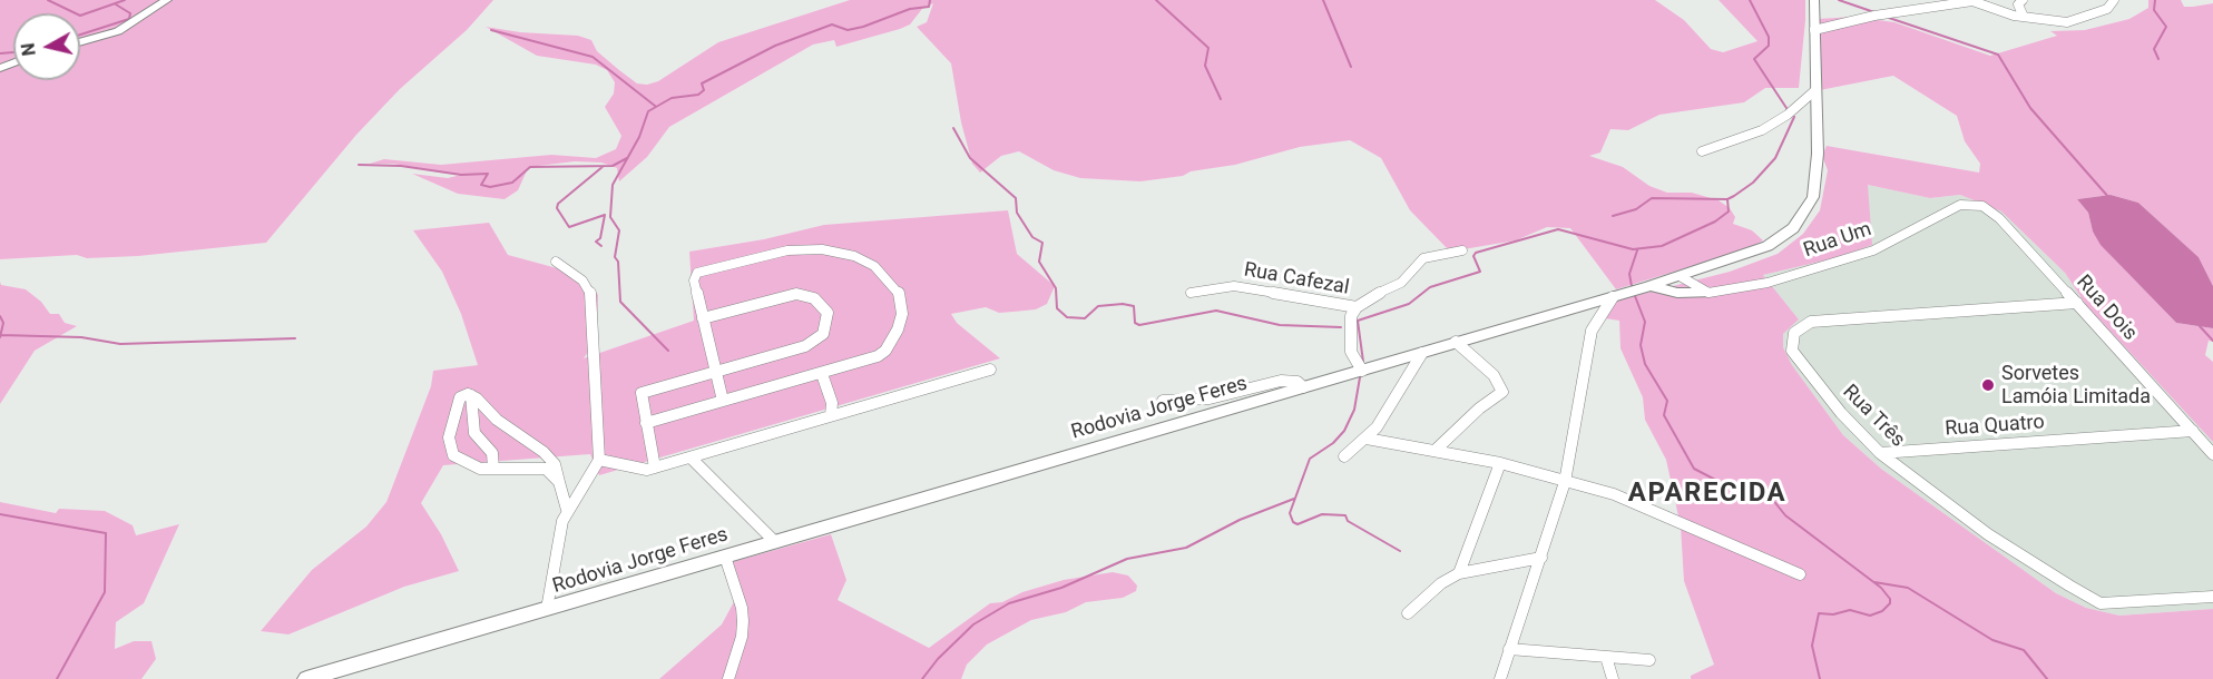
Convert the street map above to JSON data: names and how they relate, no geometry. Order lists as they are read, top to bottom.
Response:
{
  "streets": {
    "main road": ["Rodovia Jorge Feres"],
    "street": [
      "Rua Um",
      "Rua Cafezal",
      "Rua Dois",
      "Rua Três",
      "Rua Quatro"
    ]
  },
  "crossings": [
    ["Rua Um", "Rua Dois"],
    ["Rua Cafezal", "Rodovia Jorge Feres"],
    ["Rua Dois", "Rua Três"],
    ["Rua Dois", "Rua Quatro"],
    ["Rua Três", "Rua Quatro"]
  ],
  "districts": ["APARECIDA"],
  "places": ["Sorvetes Lamóia Limitada"],
  "north": "left"
}
